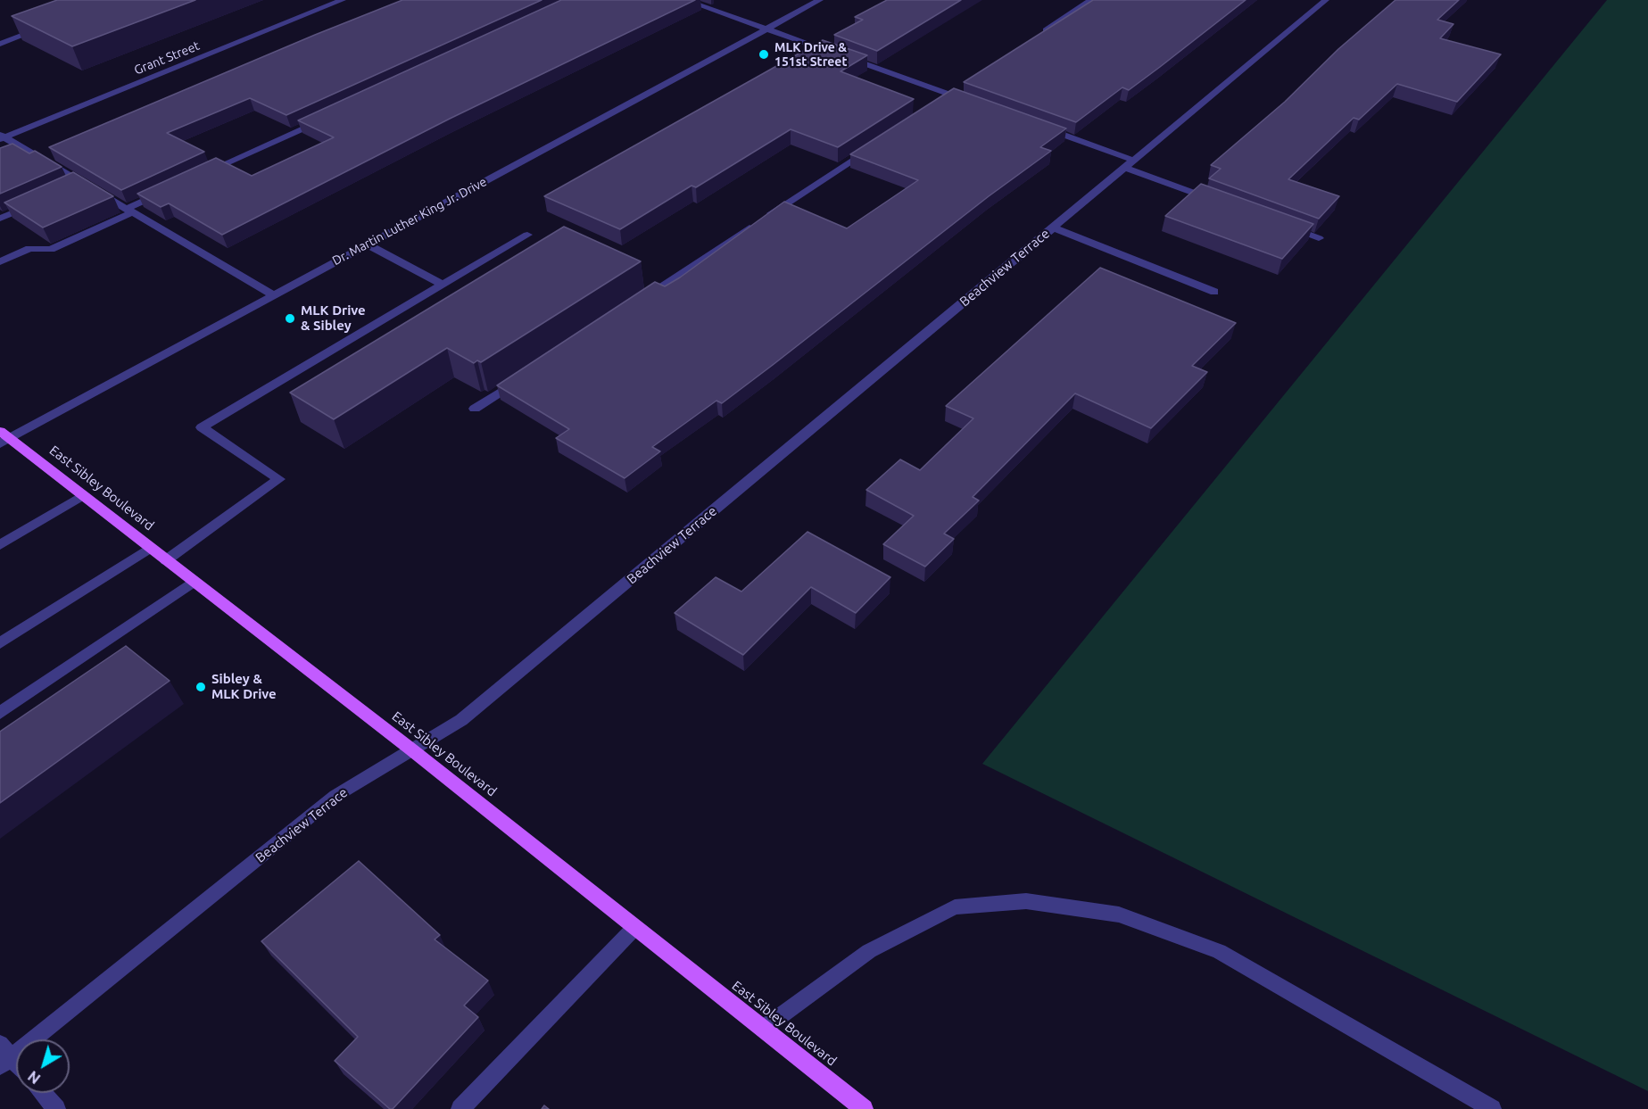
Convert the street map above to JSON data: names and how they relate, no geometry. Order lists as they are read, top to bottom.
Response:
{
  "streets": {
    "main road": ["East Sibley Boulevard"],
    "street": ["Grant Street", "Dr. Martin Luther King Jr. Drive", "Beachview Terrace"]
  },
  "crossings": [
    ["Dr. Martin Luther King Jr. Drive", "East Sibley Boulevard"],
    ["Beachview Terrace", "East Sibley Boulevard"]
  ],
  "places": ["MLK Drive & 151st Street", "MLK Drive & Sibley", "Sibley & MLK Drive"],
  "north": "bottom left"
}
